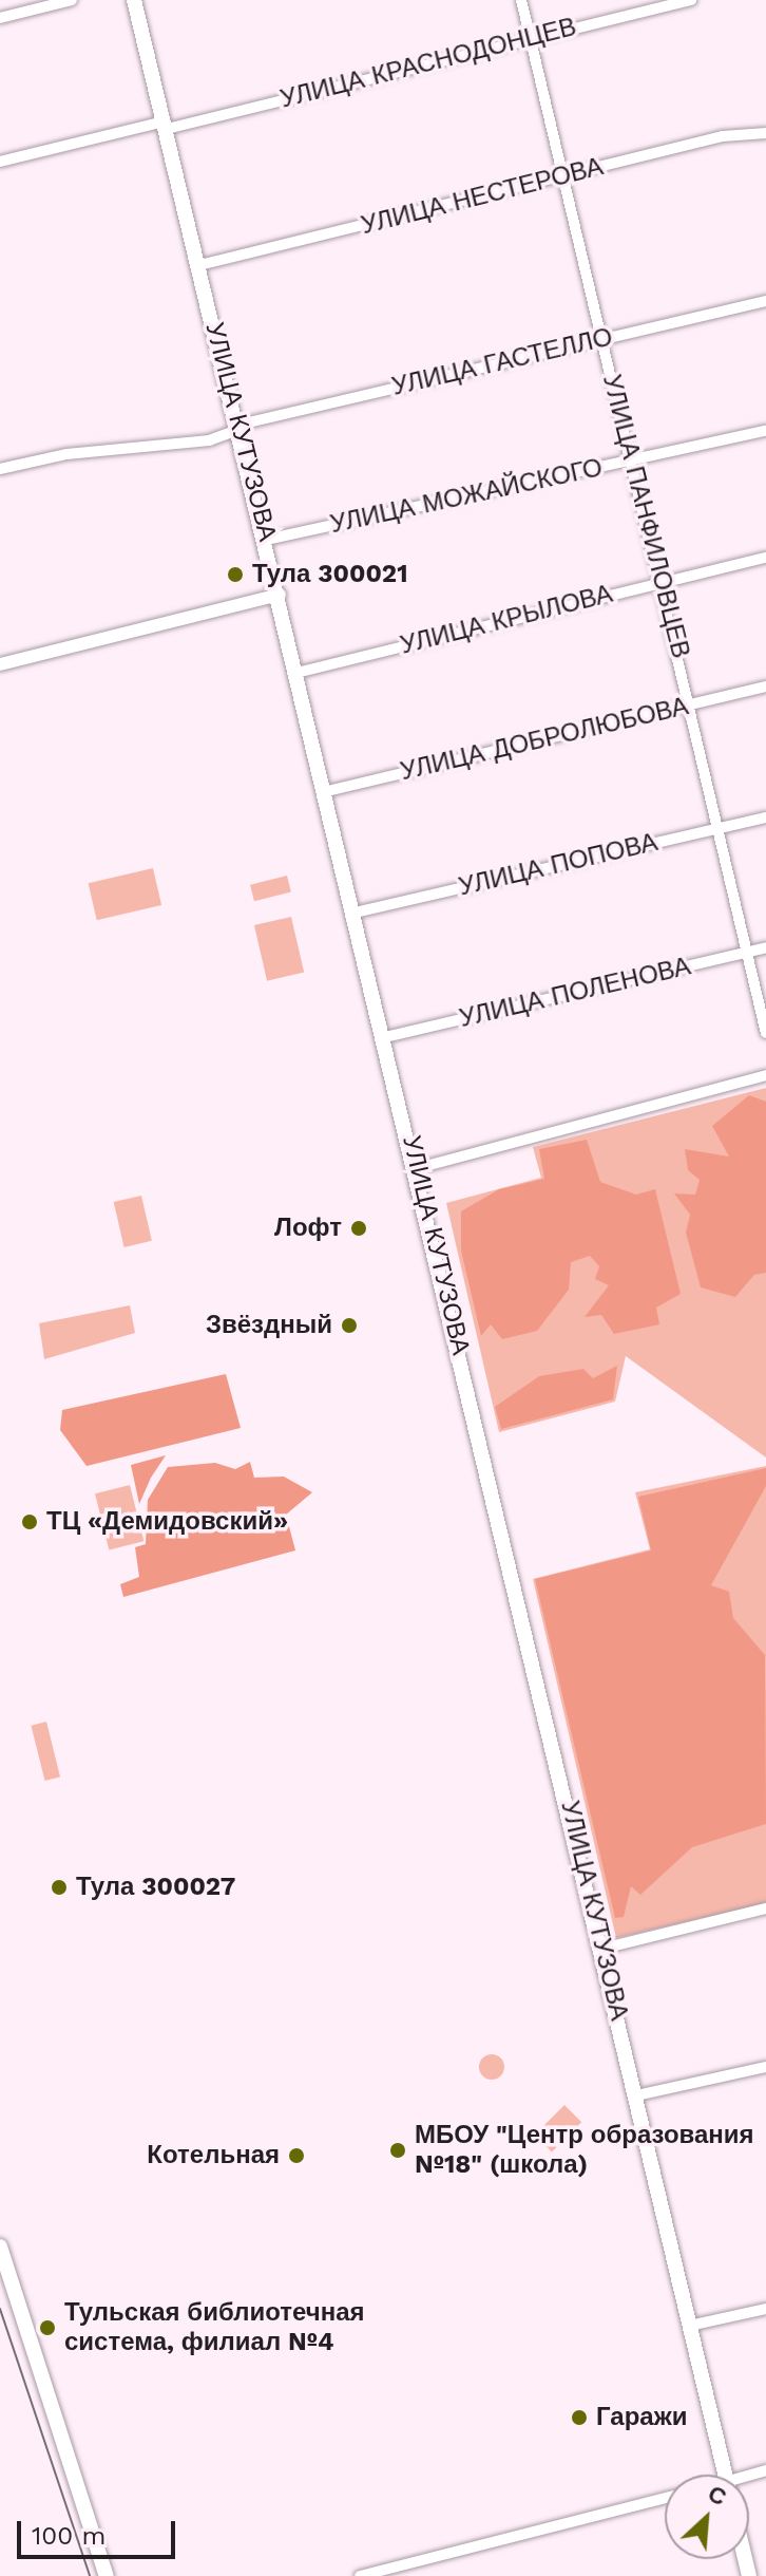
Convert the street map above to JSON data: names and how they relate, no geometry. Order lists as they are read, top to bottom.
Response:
{
  "streets": {
    "main road": ["УЛИЦА КУТУЗОВА"],
    "street": [
      "УЛИЦА КРАСНОДОНЦЕВ",
      "УЛИЦА НЕСТЕРОВА",
      "УЛИЦА ГАСТЕЛЛО",
      "УЛИЦА МОЖАЙСКОГО",
      "УЛИЦА ПАНФИЛОВЦЕВ",
      "УЛИЦА КРЫЛОВА",
      "УЛИЦА ДОБРОЛЮБОВА",
      "УЛИЦА ПОПОВА",
      "УЛИЦА ПОЛЕНОВА"
    ]
  },
  "crossings": [
    ["УЛИЦА КРАСНОДОНЦЕВ", "УЛИЦА КУТУЗОВА"],
    ["УЛИЦА КРАСНОДОНЦЕВ", "УЛИЦА ПАНФИЛОВЦЕВ"],
    ["УЛИЦА НЕСТЕРОВА", "УЛИЦА КУТУЗОВА"],
    ["УЛИЦА НЕСТЕРОВА", "УЛИЦА ПАНФИЛОВЦЕВ"],
    ["УЛИЦА ГАСТЕЛЛО", "УЛИЦА КУТУЗОВА"],
    ["УЛИЦА ГАСТЕЛЛО", "УЛИЦА ПАНФИЛОВЦЕВ"],
    ["УЛИЦА КУТУЗОВА", "УЛИЦА МОЖАЙСКОГО"],
    ["УЛИЦА КУТУЗОВА", "УЛИЦА КРЫЛОВА"],
    ["УЛИЦА КУТУЗОВА", "УЛИЦА ДОБРОЛЮБОВА"],
    ["УЛИЦА КУТУЗОВА", "УЛИЦА ПОПОВА"],
    ["УЛИЦА КУТУЗОВА", "УЛИЦА ПОЛЕНОВА"],
    ["УЛИЦА МОЖАЙСКОГО", "УЛИЦА ПАНФИЛОВЦЕВ"],
    ["УЛИЦА ПАНФИЛОВЦЕВ", "УЛИЦА КРЫЛОВА"],
    ["УЛИЦА ПАНФИЛОВЦЕВ", "УЛИЦА ДОБРОЛЮБОВА"],
    ["УЛИЦА ПАНФИЛОВЦЕВ", "УЛИЦА ПОПОВА"],
    ["УЛИЦА ПАНФИЛОВЦЕВ", "УЛИЦА ПОЛЕНОВА"]
  ],
  "places": [
    "Тула 300021",
    "Лофт",
    "Звёздный",
    "ТЦ «Демидовский»",
    "Тула 300027",
    "МБОУ \"Центр образования №18\" (школа)",
    "Котельная",
    "Тульская библиотечная система, филиал №4",
    "Гаражи"
  ],
  "scale_bar": "100 m",
  "north": "top right"
}
